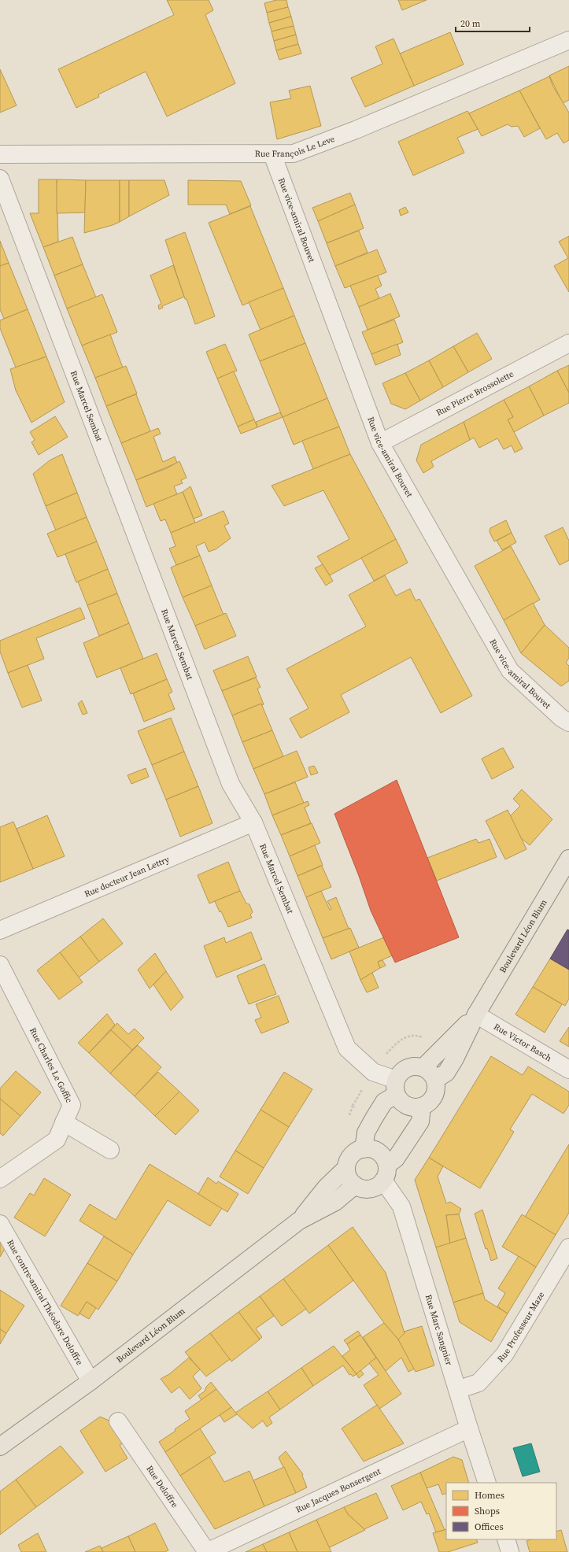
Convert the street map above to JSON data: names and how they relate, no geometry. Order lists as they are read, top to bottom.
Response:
{
  "streets": {
    "main road": ["Boulevard Léon Blum"],
    "street": [
      "Rue François Le Leve",
      "Rue vice-amiral Bouvet",
      "Rue Pierre Brossolette",
      "Rue Marcel Sembat",
      "Rue docteur Jean Lettry",
      "Rue Victor Basch",
      "Rue Charles Le Goffic",
      "Rue contre-amiral Théodore Deloffre",
      "Rue Professeur Maze",
      "Rue Marc Sangnier",
      "Rue Deloffre",
      "Rue Jacques Bonsergent"
    ]
  },
  "crossings": [
    ["Rue François Le Leve", "Rue vice-amiral Bouvet"],
    ["Rue vice-amiral Bouvet", "Rue Pierre Brossolette"],
    ["Rue Marcel Sembat", "Rue docteur Jean Lettry"],
    ["Rue Marcel Sembat", "Boulevard Léon Blum"],
    ["Boulevard Léon Blum", "Rue Victor Basch"],
    ["Boulevard Léon Blum", "Rue contre-amiral Théodore Deloffre"],
    ["Boulevard Léon Blum", "Rue Marc Sangnier"],
    ["Rue Professeur Maze", "Rue Marc Sangnier"],
    ["Rue Marc Sangnier", "Rue Jacques Bonsergent"],
    ["Rue Deloffre", "Rue Jacques Bonsergent"]
  ],
  "legend": ["Homes", "Shops", "Offices"],
  "scale_bar": "20 m"
}
